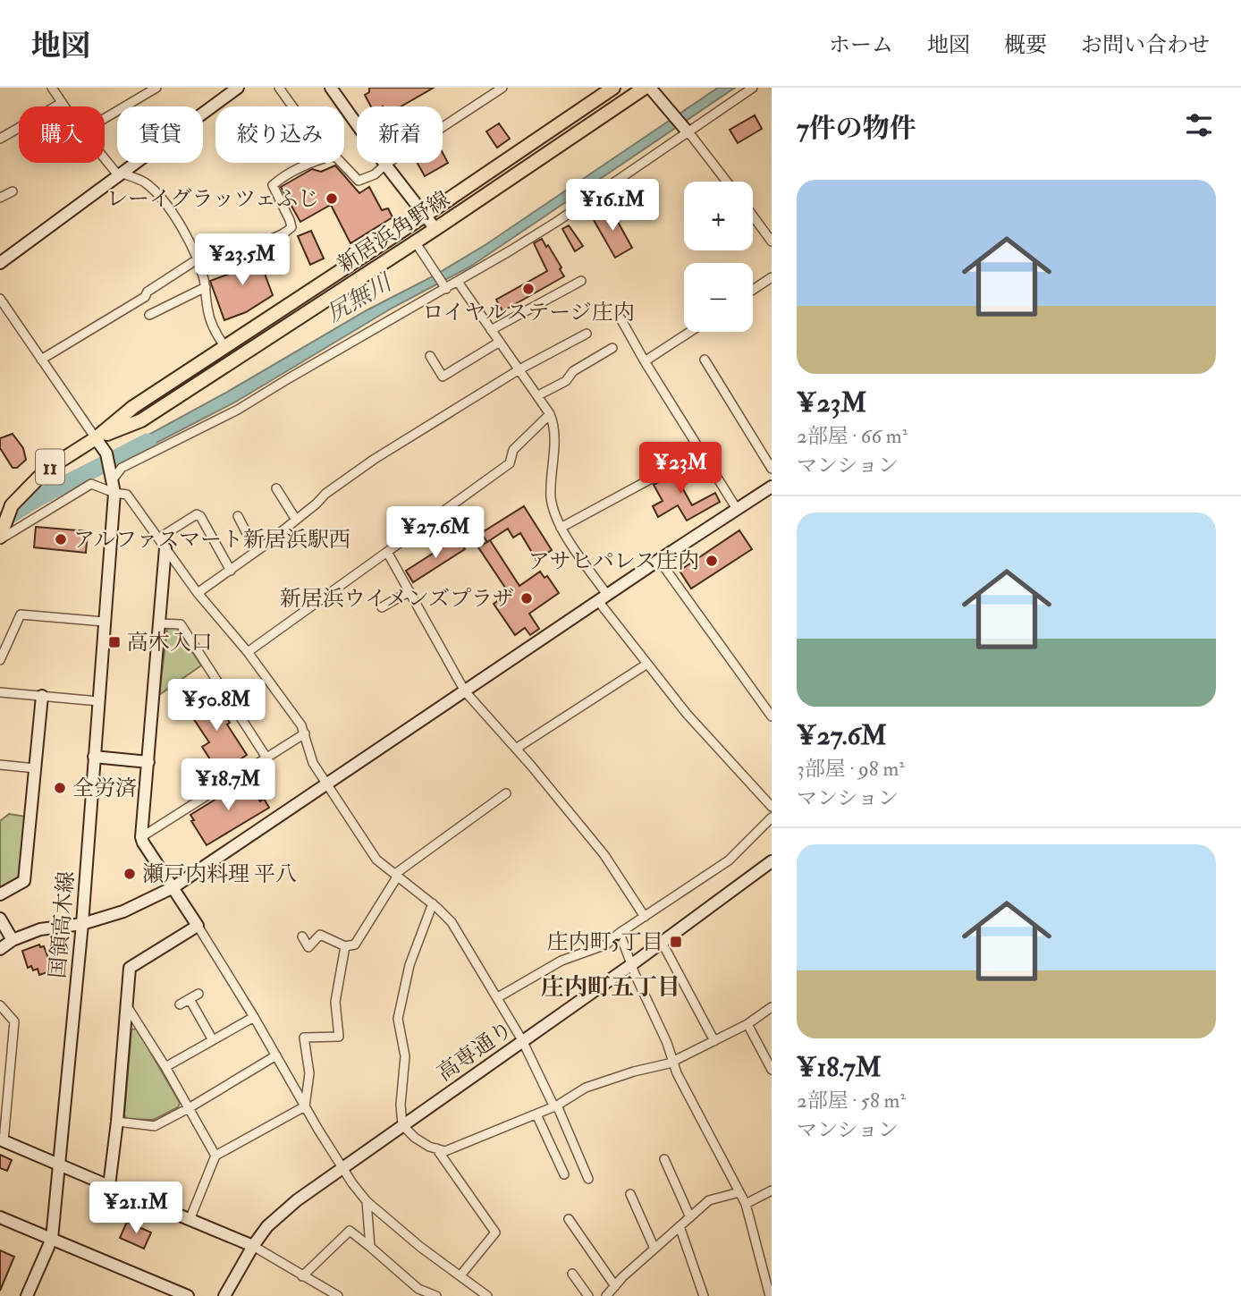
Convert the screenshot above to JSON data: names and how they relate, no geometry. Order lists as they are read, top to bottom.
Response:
{
  "streets": {
    "main road": ["新居浜角野線", "11"],
    "street": ["国領高木線", "高専通り"]
  },
  "crossings": [
    ["新居浜角野線", "国領高木線"]
  ],
  "districts": ["庄内町五丁目"],
  "water": ["尻無川"],
  "places": {
    "other": [
      "レーイグラッツェふじ",
      "ロイヤルステージ庄内",
      "アルファスマート新居浜駅西",
      "アサヒパレス庄内",
      "新居浜ウイメンズプラザ",
      "全労済",
      "瀬戸内料理 平八"
    ],
    "transit": ["高木入口", "庄内町5丁目"]
  },
  "page": {
    "header": "地図",
    "nav": [
      "ホーム",
      "地図",
      "概要",
      "お問い合わせ"
    ],
    "heading": "7件の物件",
    "chip": [
      "購入",
      "賃貸",
      "絞り込み",
      "新着"
    ],
    "list": [
      {
        "name": "¥23M",
        "note": "2部屋 · 66 m² · マンション"
      },
      {
        "name": "¥27.6M",
        "note": "3部屋 · 98 m² · マンション"
      },
      {
        "name": "¥18.7M",
        "note": "2部屋 · 58 m² · マンション"
      }
    ],
    "price": [
      "¥16.1M",
      "¥23.5M",
      "¥23M",
      "¥27.6M",
      "¥50.8M",
      "¥18.7M",
      "¥21.1M"
    ],
    "map_buttons": ["+", "−"]
  }
}
